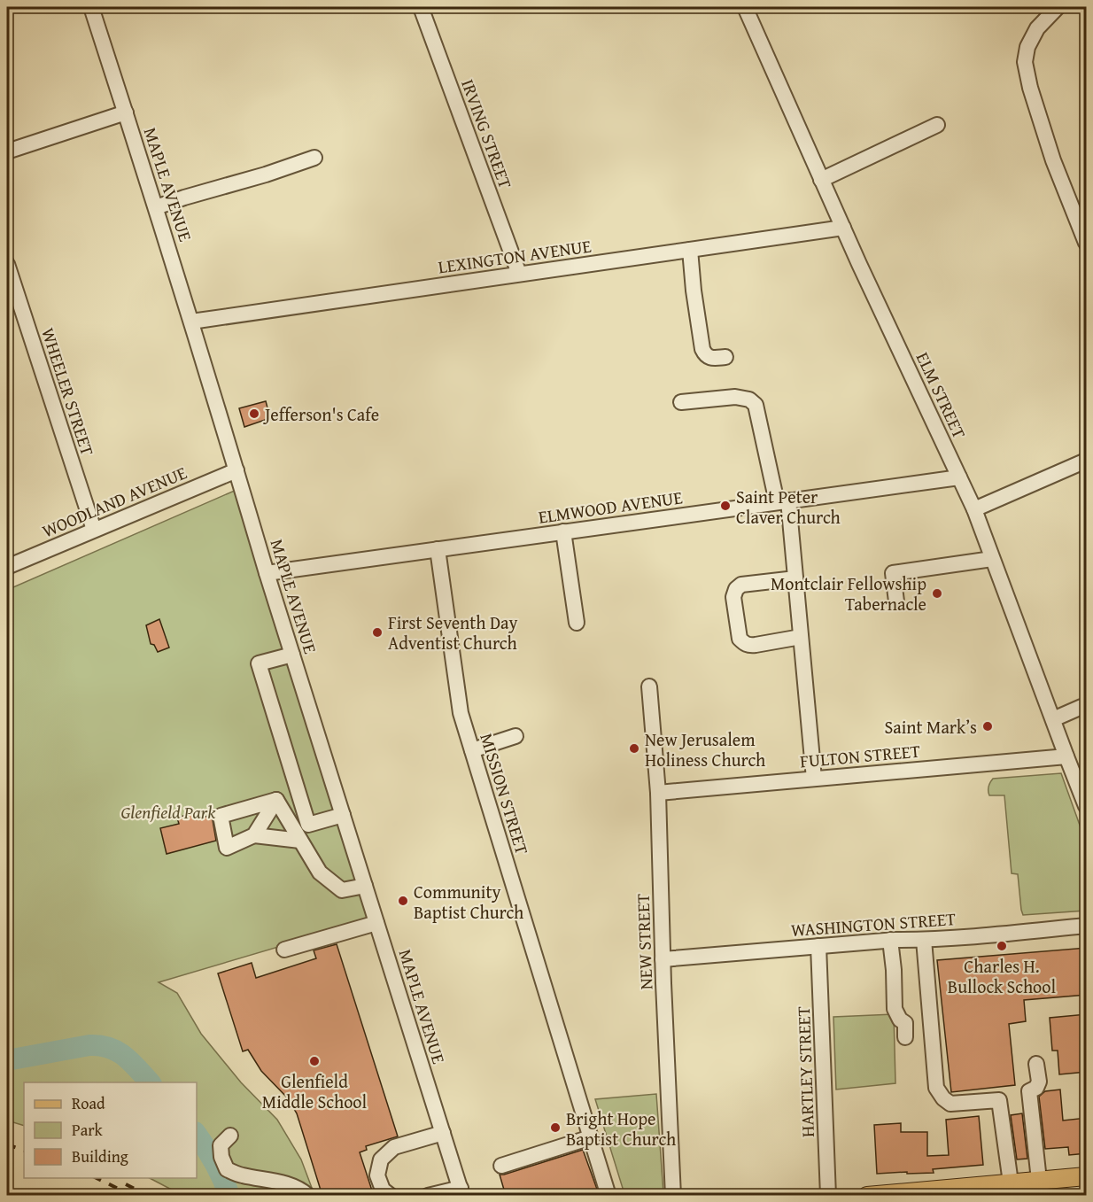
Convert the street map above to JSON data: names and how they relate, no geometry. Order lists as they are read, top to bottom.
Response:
{
  "streets": {
    "street": [
      "IRVING STREET",
      "MAPLE AVENUE",
      "LEXINGTON AVENUE",
      "WHEELER STREET",
      "ELM STREET",
      "WOODLAND AVENUE",
      "ELMWOOD AVENUE",
      "FULTON STREET",
      "MISSION STREET",
      "WASHINGTON STREET",
      "NEW STREET",
      "HARTLEY STREET"
    ]
  },
  "crossings": [
    ["IRVING STREET", "LEXINGTON AVENUE"],
    ["MAPLE AVENUE", "LEXINGTON AVENUE"],
    ["MAPLE AVENUE", "WOODLAND AVENUE"],
    ["MAPLE AVENUE", "ELMWOOD AVENUE"],
    ["LEXINGTON AVENUE", "ELM STREET"],
    ["WHEELER STREET", "WOODLAND AVENUE"],
    ["ELM STREET", "ELMWOOD AVENUE"],
    ["ELM STREET", "FULTON STREET"],
    ["ELMWOOD AVENUE", "MISSION STREET"],
    ["FULTON STREET", "NEW STREET"],
    ["WASHINGTON STREET", "NEW STREET"],
    ["WASHINGTON STREET", "HARTLEY STREET"]
  ],
  "parks": ["Glenfield Park"],
  "places": [
    "Jefferson's Cafe",
    "Saint Peter Claver Church",
    "Montclair Fellowship Tabernacle",
    "First Seventh Day Adventist Church",
    "Saint Mark’s",
    "New Jerusalem Holiness Church",
    "Community Baptist Church",
    "Charles H. Bullock School",
    "Glenfield Middle School",
    "Bright Hope Baptist Church"
  ],
  "legend": ["Road", "Park", "Building"]
}
